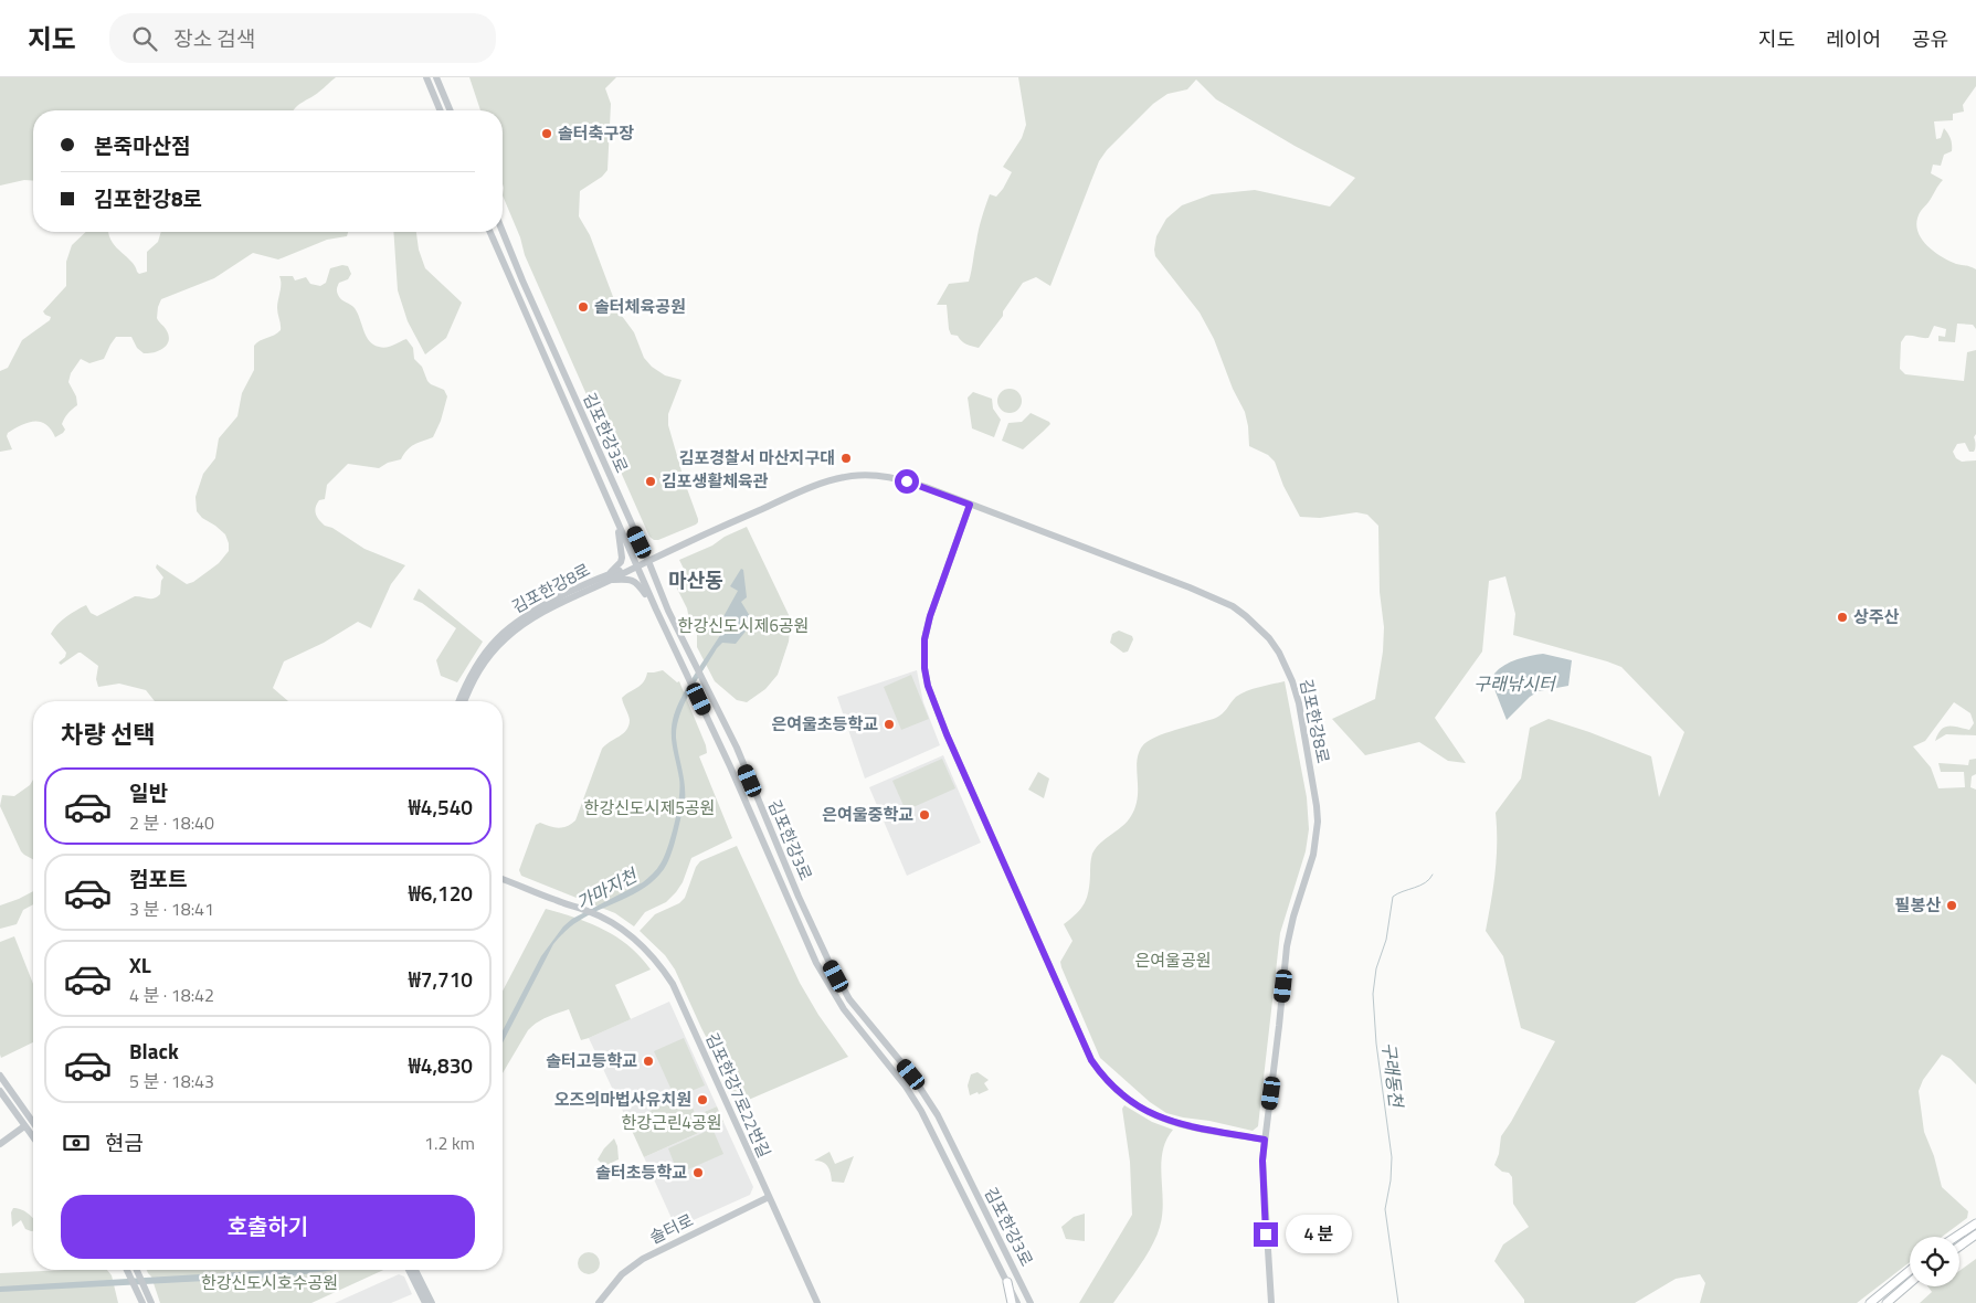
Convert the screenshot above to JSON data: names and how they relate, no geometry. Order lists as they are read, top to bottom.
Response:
{
  "streets": {
    "street": [
      "김포한강3로",
      "김포한강8로",
      "김포한강7로22번길",
      "솔터로"
    ]
  },
  "crossings": [
    ["김포한강3로", "김포한강8로"],
    ["김포한강7로22번길", "솔터로"]
  ],
  "districts": ["마산동"],
  "water": ["구래낚시터", "가마지천", "구래동천"],
  "parks": [
    "한강신도시제6공원",
    "한강신도시제5공원",
    "은여울공원",
    "한강근린4공원",
    "한강신도시호수공원"
  ],
  "places": [
    "솔터축구장",
    "솔터체육공원",
    "김포경찰서 마산지구대",
    "김포생활체육관",
    "상주산",
    "은여울초등학교",
    "은여울중학교",
    "필봉산",
    "솔터고등학교",
    "오즈의마법사유치원",
    "솔터초등학교"
  ],
  "page": {
    "header": "지도",
    "search": "장소 검색",
    "nav": ["지도", "레이어", "공유"],
    "banner": ["본죽마산점", "김포한강8로"],
    "heading": "차량 선택",
    "list": [
      {
        "name": "일반",
        "note": "2 분 · 18:40",
        "value": "₩4,540"
      },
      {
        "name": "컴포트",
        "note": "3 분 · 18:41",
        "value": "₩6,120"
      },
      {
        "name": "XL",
        "note": "4 분 · 18:42",
        "value": "₩7,710"
      },
      {
        "name": "Black",
        "note": "5 분 · 18:43",
        "value": "₩4,830"
      }
    ],
    "pay": ["현금", "1.2 km"],
    "buttons": "호출하기",
    "bubble": "4 분"
  }
}
